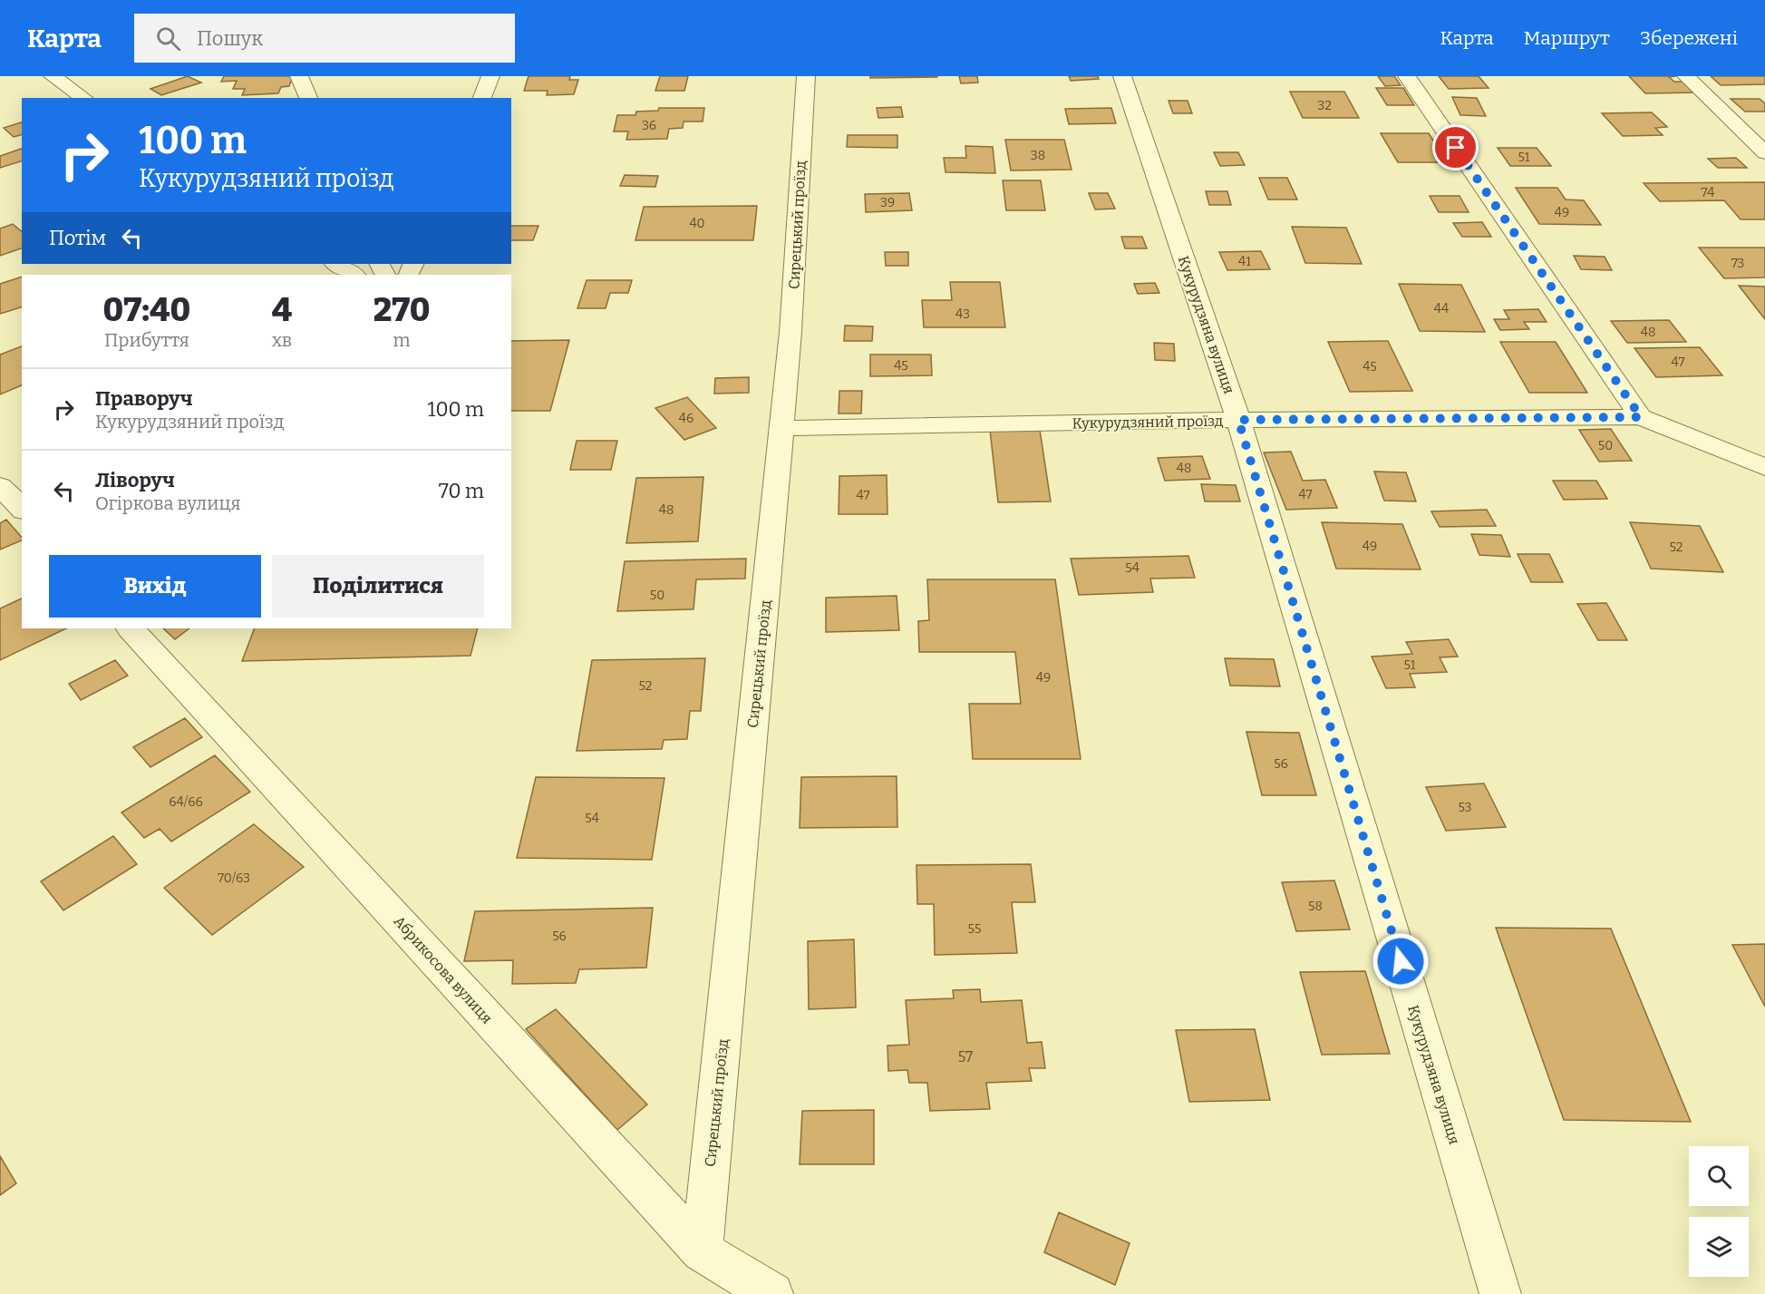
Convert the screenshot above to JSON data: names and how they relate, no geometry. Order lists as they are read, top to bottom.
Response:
{
  "streets": {
    "street": [
      "Сирецький проїзд",
      "Кукурудзяна вулиця",
      "Кукурудзяний проїзд",
      "Абрикосова вулиця"
    ]
  },
  "crossings": [
    ["Сирецький проїзд", "Кукурудзяний проїзд"],
    ["Сирецький проїзд", "Абрикосова вулиця"],
    ["Кукурудзяна вулиця", "Кукурудзяний проїзд"]
  ],
  "house_numbers": [
    "32",
    "36",
    "38",
    "51",
    "74",
    "39",
    "49",
    "40",
    "41",
    "73",
    "44",
    "43",
    "48",
    "47",
    "45",
    "45",
    "46",
    "50",
    "48",
    "47",
    "47",
    "48",
    "49",
    "52",
    "54",
    "50",
    "51",
    "49",
    "52",
    "56",
    "64/66",
    "53",
    "54",
    "70/63",
    "58",
    "55",
    "56",
    "57"
  ],
  "page": {
    "header": "Карта",
    "search": "Пошук",
    "nav": ["Карта", "Маршрут", "Збережені"],
    "turn": ["100 m", "Кукурудзяний проїзд"],
    "then": "Потім",
    "eta": [
      "07:40",
      "Прибуття",
      "4",
      "хв",
      "270",
      "m"
    ],
    "list": [
      {
        "name": "Праворуч",
        "note": "Кукурудзяний проїзд",
        "value": "100 m"
      },
      {
        "name": "Ліворуч",
        "note": "Огіркова вулиця",
        "value": "70 m"
      }
    ],
    "buttons": ["Вихід", "Поділитися"]
  }
}
